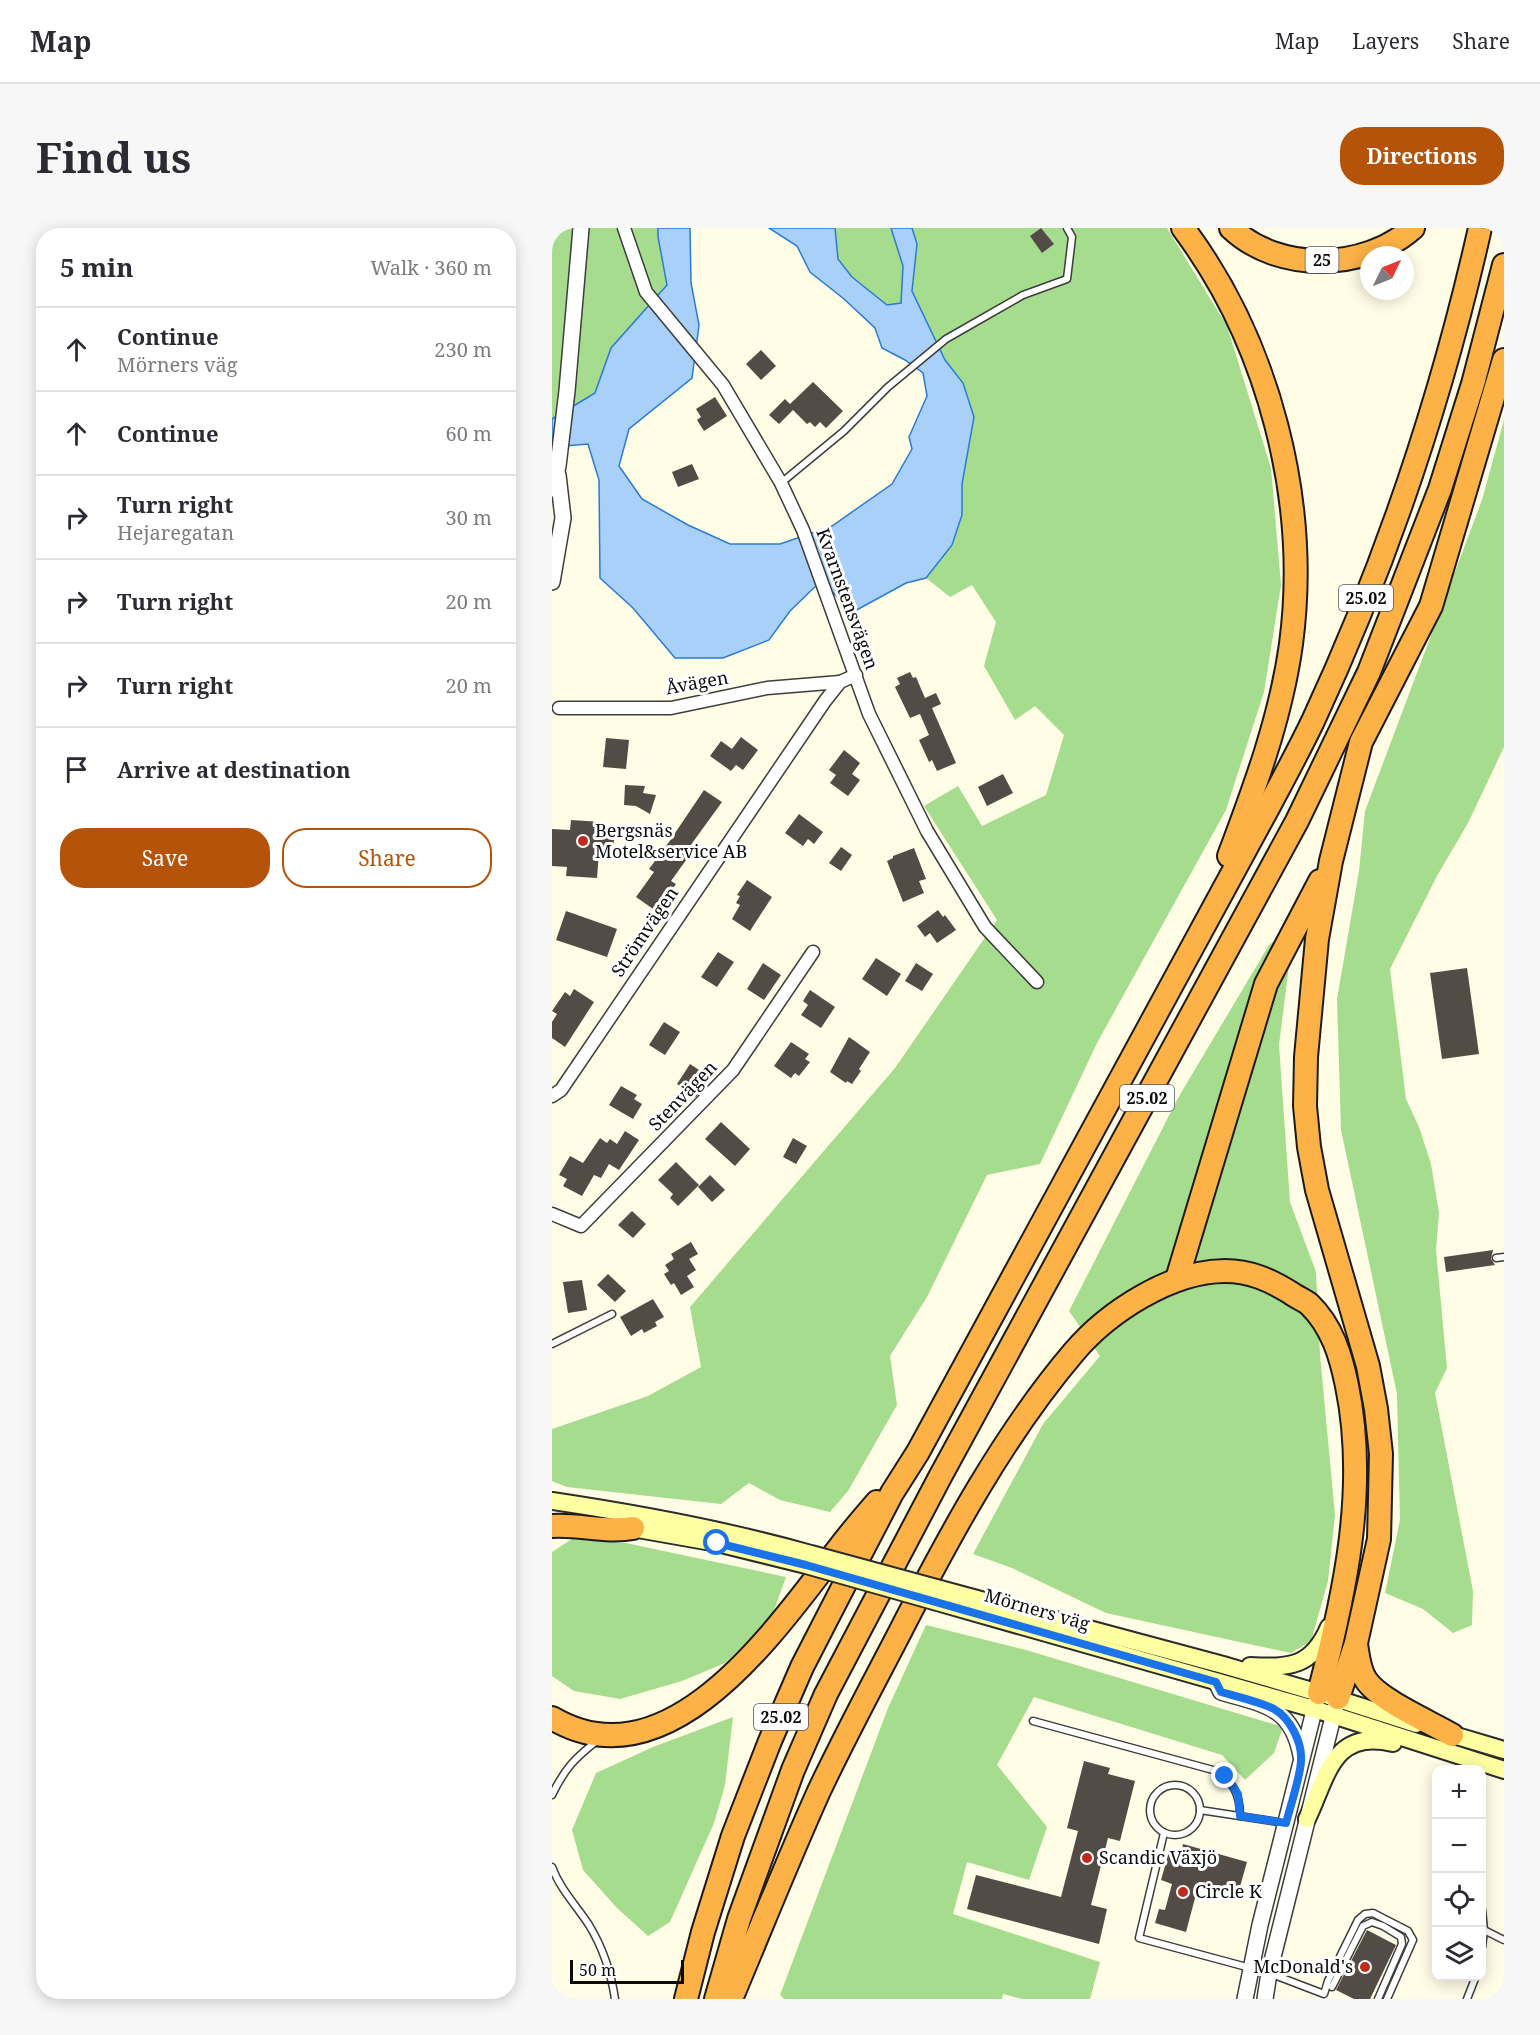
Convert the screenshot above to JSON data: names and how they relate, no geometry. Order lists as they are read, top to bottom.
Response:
{
  "streets": {
    "highway": ["25", "25.02"],
    "main road": ["Mörners väg"],
    "street": [
      "Kvarnstensvägen",
      "Åvägen",
      "Strömvägen",
      "Stenvägen"
    ]
  },
  "crossings": [
    ["Kvarnstensvägen", "Strömvägen"],
    ["Åvägen", "Strömvägen"]
  ],
  "places": [
    "Bergsnäs Motel&service AB",
    "Scandic Växjö",
    "Circle K",
    "McDonald's"
  ],
  "scale_bar": "50 m",
  "north": "top right",
  "page": {
    "header": "Map",
    "nav": ["Map", "Layers", "Share"],
    "buttons": [
      "Directions",
      ["Save", "Share"]
    ],
    "title": "Find us",
    "heading": ["5 min", "Walk · 360 m"],
    "list": [
      ["Continue", "Mörners väg", "230 m"],
      ["Continue", "60 m"],
      ["Turn right", "Hejaregatan", "30 m"],
      ["Turn right", "20 m"],
      ["Turn right", "20 m"],
      "Arrive at destination"
    ],
    "map_buttons": ["+", "−"],
    "scale": "50 m"
  }
}
